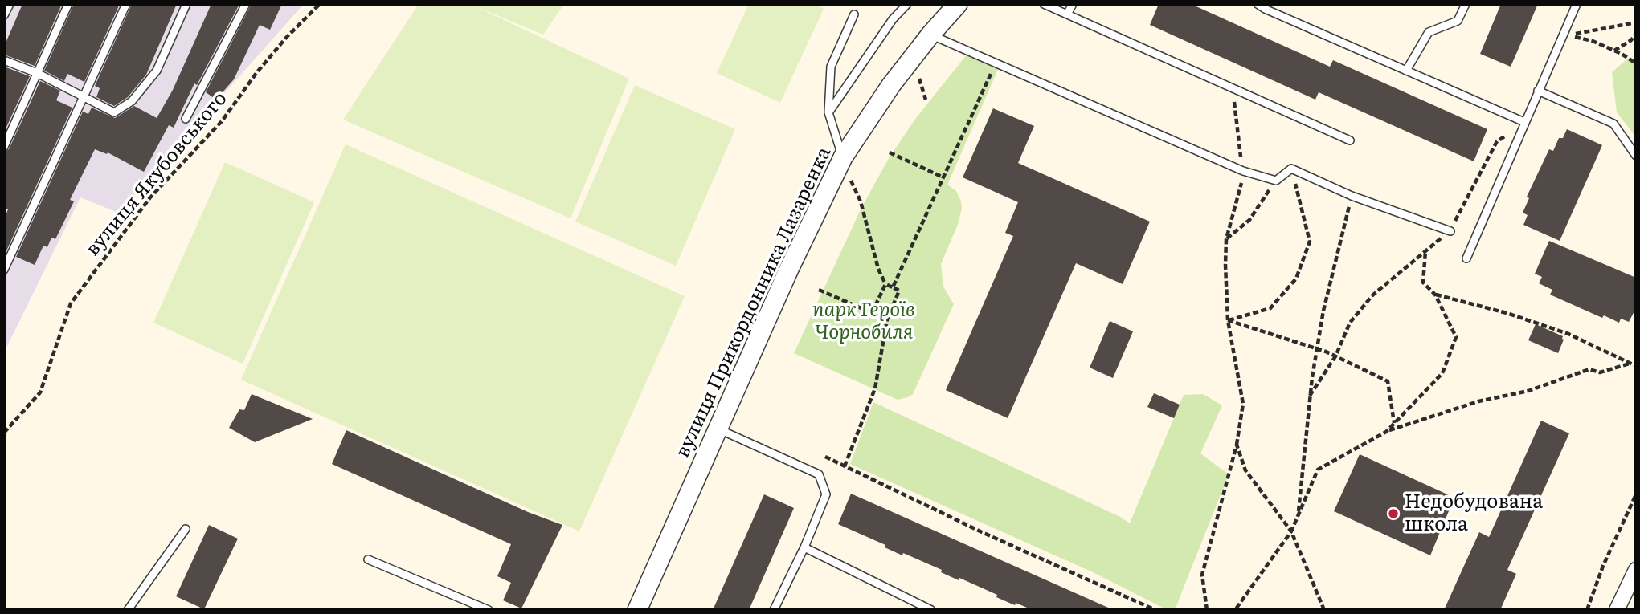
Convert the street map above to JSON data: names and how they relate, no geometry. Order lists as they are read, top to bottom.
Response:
{
  "streets": {
    "street": ["вулиця Прикордонника Лазаренка"],
    "path": ["вулиця Якубовського"]
  },
  "parks": ["парк Героїв Чорнобиля"],
  "places": ["Недобудована школа"]
}
